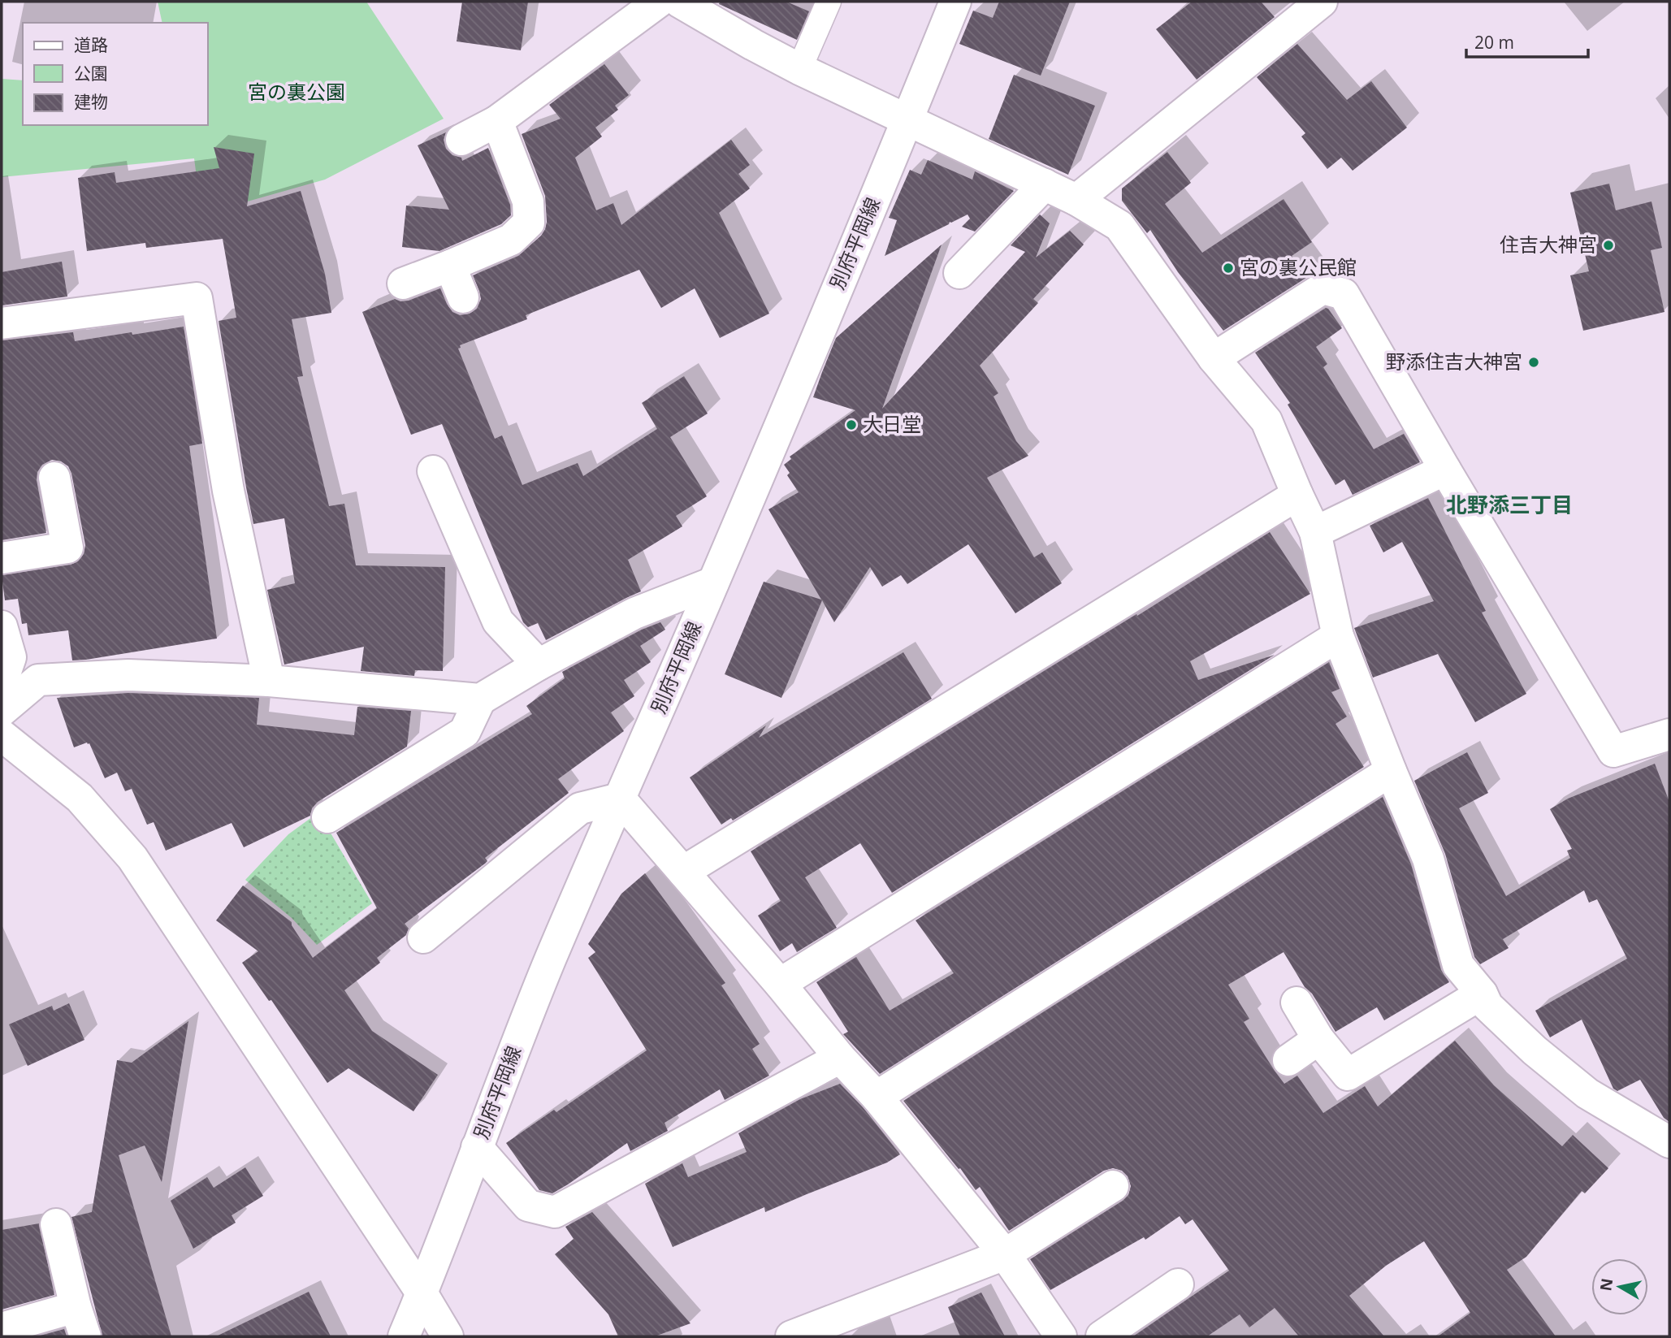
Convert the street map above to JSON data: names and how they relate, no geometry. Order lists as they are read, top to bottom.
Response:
{
  "streets": {
    "street": ["別府平岡線"]
  },
  "districts": ["北野添三丁目"],
  "parks": ["宮の裏公園"],
  "places": [
    "住吉大神宮",
    "宮の裏公民館",
    "野添住吉大神宮",
    "大日堂"
  ],
  "legend": ["道路", "公園", "建物"],
  "scale_bar": "20 m",
  "north": "left"
}
